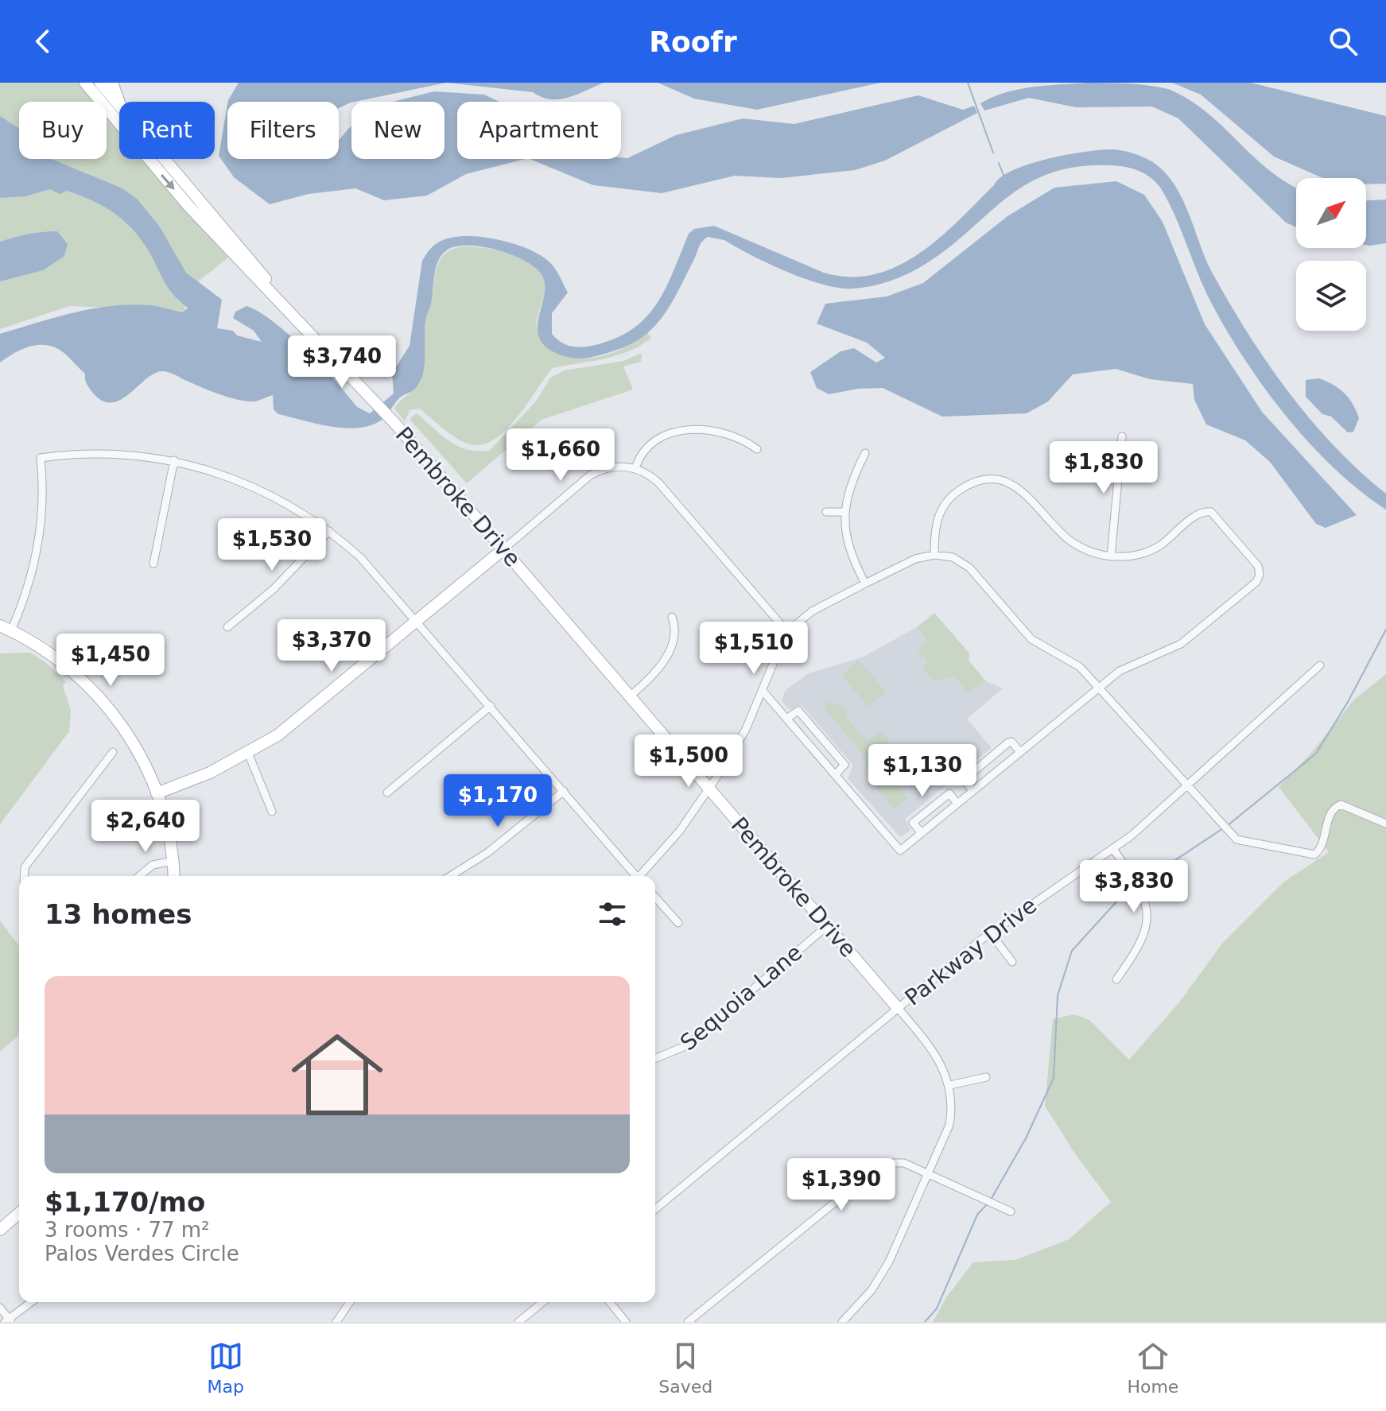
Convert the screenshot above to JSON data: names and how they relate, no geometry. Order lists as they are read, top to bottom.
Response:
{
  "streets": {
    "street": ["Pembroke Drive", "Parkway Drive", "Sequoia Lane"]
  },
  "crossings": [
    ["Pembroke Drive", "Parkway Drive"],
    ["Pembroke Drive", "Sequoia Lane"]
  ],
  "north": "top right",
  "page": {
    "header": "Roofr",
    "chip": [
      "Buy",
      "Rent",
      "Filters",
      "New",
      "Apartment"
    ],
    "price": [
      "$3,740",
      "$1,660",
      "$1,830",
      "$1,530",
      "$3,370",
      "$1,510",
      "$1,450",
      "$1,500",
      "$1,130",
      "$1,170",
      "$2,640",
      "$3,830",
      "$1,390"
    ],
    "heading": "13 homes",
    "list": [
      {
        "name": "$1,170/mo",
        "note": "3 rooms · 77 m² · Palos Verdes Circle"
      }
    ],
    "tabs": ["Map", "Saved", "Home"]
  }
}
